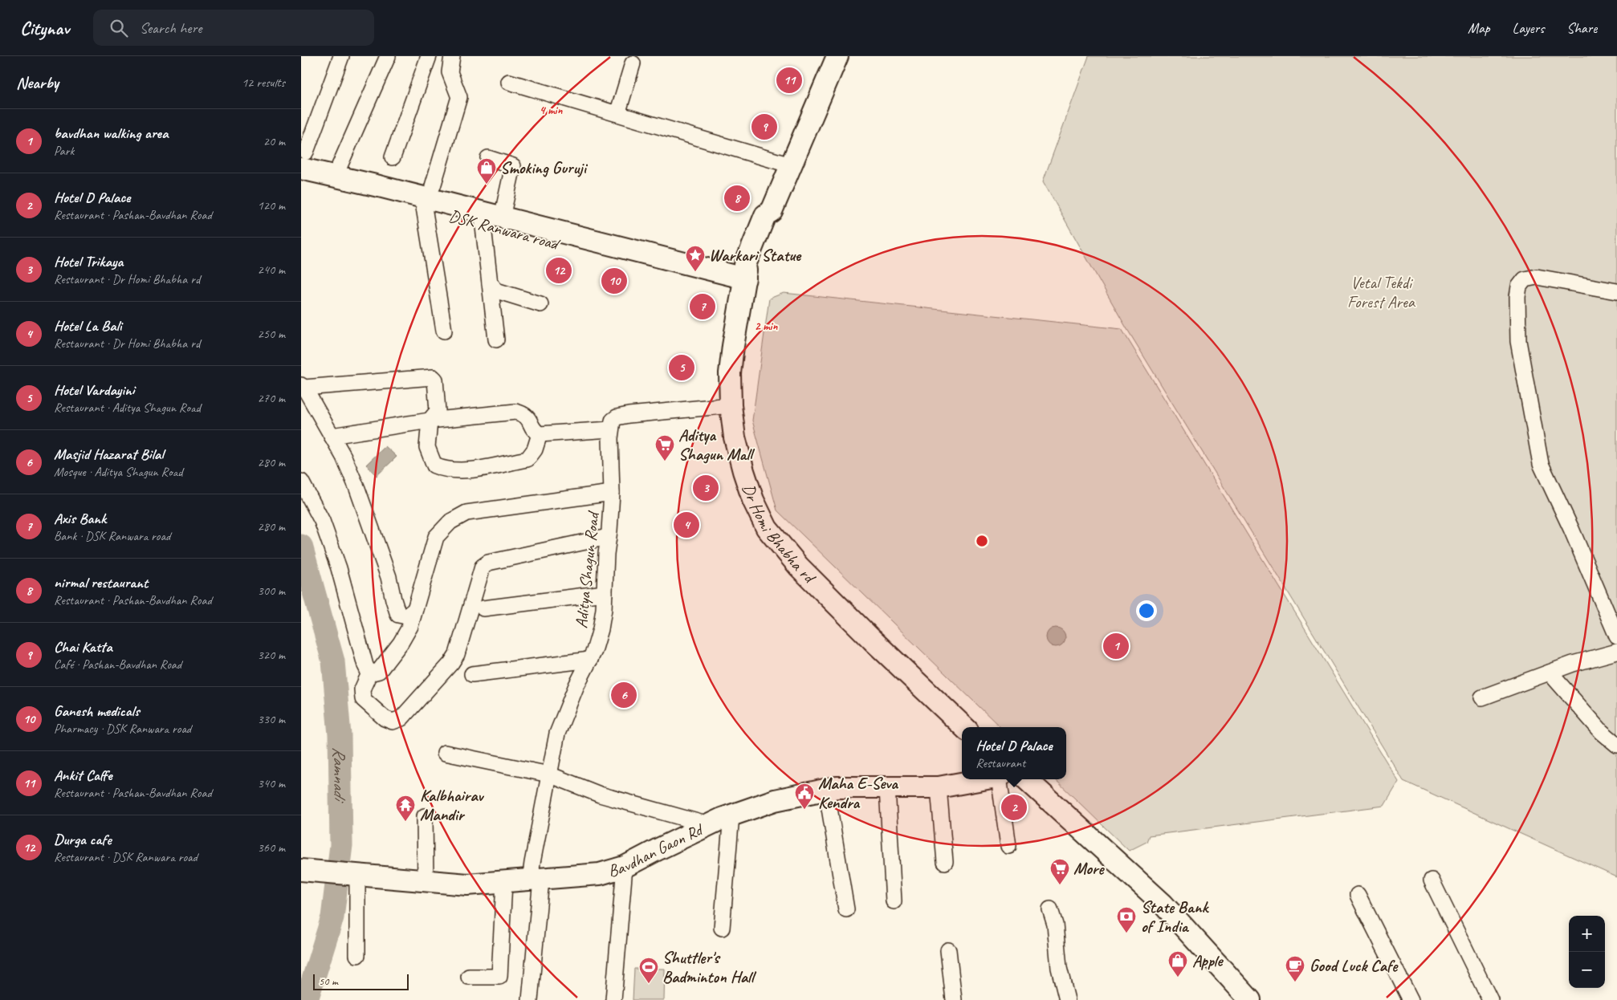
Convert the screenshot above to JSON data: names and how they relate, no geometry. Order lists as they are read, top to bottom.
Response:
{
  "streets": {
    "street": [
      "DSK Ranwara road",
      "Dr Homi Bhabha rd",
      "Aditya Shagun Road",
      "Bavdhan Gaon Rd"
    ]
  },
  "crossings": [
    ["DSK Ranwara road", "Dr Homi Bhabha rd"],
    ["Aditya Shagun Road", "Bavdhan Gaon Rd"]
  ],
  "water": ["Ramnadi"],
  "parks": ["Vetal Tekdi Forest Area"],
  "places": {
    "shop": ["Smoking Guruji", "Apple"],
    "place": ["Warkari Statue"],
    "supermarket": ["Aditya Shagun Mall", "More"],
    "public building": ["Maha E-Seva Kendra"],
    "temple": ["Kalbhairav Mandir"],
    "bank": ["State Bank of India"],
    "cafe": ["Good Luck Cafe"],
    "sports": ["Shuttler's Badminton Hall"]
  },
  "scale_bar": "50 m",
  "page": {
    "header": "Citynav",
    "search": "Search here",
    "nav": ["Map", "Layers", "Share"],
    "heading": ["Nearby", "12 results"],
    "pins": [
      "11",
      "9",
      "8",
      "12",
      "10",
      "7",
      "5",
      "3",
      "4",
      "1",
      "6",
      "2"
    ],
    "list": [
      {
        "mark": "1",
        "name": "bavdhan walking area",
        "note": "Park",
        "value": "20 m"
      },
      {
        "mark": "2",
        "name": "Hotel D Palace",
        "note": "Restaurant · Pashan-Bavdhan Road",
        "value": "120 m"
      },
      {
        "mark": "3",
        "name": "Hotel Trikaya",
        "note": "Restaurant · Dr Homi Bhabha rd",
        "value": "240 m"
      },
      {
        "mark": "4",
        "name": "Hotel La Bali",
        "note": "Restaurant · Dr Homi Bhabha rd",
        "value": "250 m"
      },
      {
        "mark": "5",
        "name": "Hotel Vardayini",
        "note": "Restaurant · Aditya Shagun Road",
        "value": "270 m"
      },
      {
        "mark": "6",
        "name": "Masjid Hazarat Bilal",
        "note": "Mosque · Aditya Shagun Road",
        "value": "280 m"
      },
      {
        "mark": "7",
        "name": "Axis Bank",
        "note": "Bank · DSK Ranwara road",
        "value": "280 m"
      },
      {
        "mark": "8",
        "name": "nirmal restaurant",
        "note": "Restaurant · Pashan-Bavdhan Road",
        "value": "300 m"
      },
      {
        "mark": "9",
        "name": "Chai Katta",
        "note": "Café · Pashan-Bavdhan Road",
        "value": "320 m"
      },
      {
        "mark": "10",
        "name": "Ganesh medicals",
        "note": "Pharmacy · DSK Ranwara road",
        "value": "330 m"
      },
      {
        "mark": "11",
        "name": "Ankit Caffe",
        "note": "Restaurant · Pashan-Bavdhan Road",
        "value": "340 m"
      },
      {
        "mark": "12",
        "name": "Durga cafe",
        "note": "Restaurant · DSK Ranwara road",
        "value": "360 m"
      }
    ],
    "popup": ["Hotel D Palace", "Restaurant"],
    "map_buttons": ["+", "−"],
    "scale": "50 m"
  },
  "rings": ["4 min", "2 min"]
}
